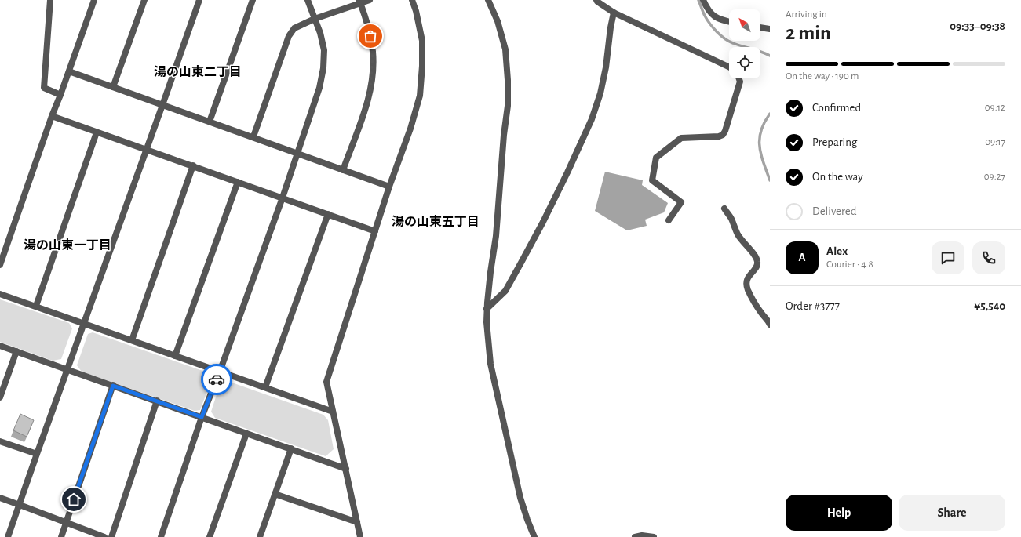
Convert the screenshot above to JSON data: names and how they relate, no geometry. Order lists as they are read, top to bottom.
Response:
{
  "districts": ["湯の山東二丁目", "湯の山東五丁目", "湯の山東一丁目"],
  "north": "top left",
  "page": {
    "heading": ["2 min", "Arriving in", "09:33–09:38"],
    "panel": [
      "Alex",
      "Courier · 4.8",
      "Order #3777",
      "¥5,540"
    ],
    "bar": "On the way · 190 m",
    "list": [
      ["Confirmed", "09:12"],
      ["Preparing", "09:17"],
      ["On the way", "09:27"],
      "Delivered"
    ],
    "round": "A",
    "buttons": ["Help", "Share"]
  }
}
